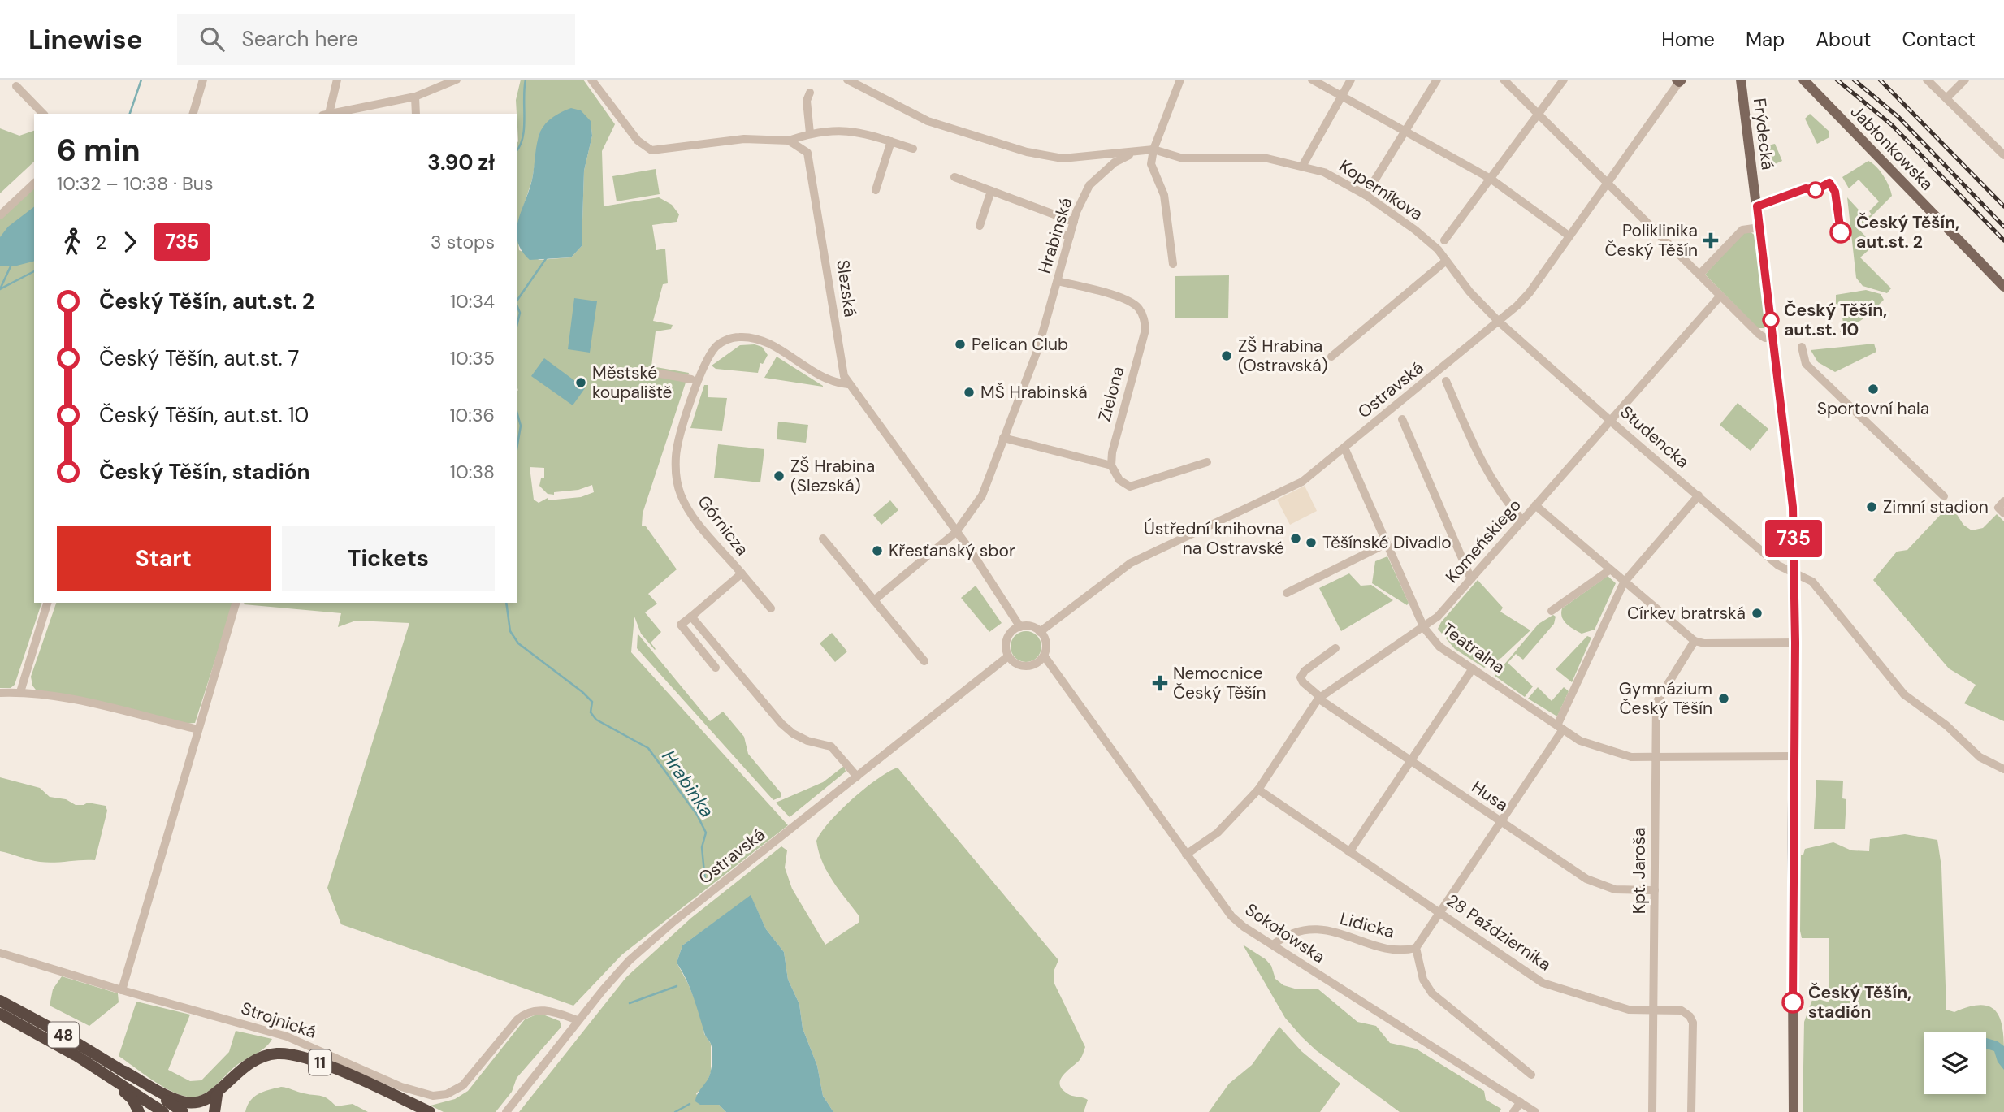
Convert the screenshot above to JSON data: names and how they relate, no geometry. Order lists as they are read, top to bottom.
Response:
{
  "streets": {
    "highway": ["48", "11"],
    "main road": ["Frýdecká", "Jabłonkowska"],
    "street": [
      "Koperníkova",
      "Hrabinská",
      "Slezská",
      "Ostravská",
      "Zielona",
      "Studencka",
      "Górnicza",
      "Komeńskiego",
      "Teatralna",
      "Husa",
      "Kpt. Jaroša",
      "Lidicka",
      "28 Października",
      "Sokołowska",
      "Strojnická"
    ]
  },
  "crossings": [
    ["Frýdecká", "Studencka"],
    ["Koperníkova", "Hrabinská"],
    ["Koperníkova", "Ostravská"],
    ["Koperníkova", "Studencka"],
    ["Hrabinská", "Slezská"],
    ["Hrabinská", "Zielona"],
    ["Slezská", "Ostravská"],
    ["Slezská", "Górnicza"],
    ["Slezská", "Sokołowska"],
    ["Ostravská", "Studencka"],
    ["Ostravská", "Teatralna"],
    ["Ostravská", "Sokołowska"],
    ["Ostravská", "Strojnická"],
    ["Studencka", "Komeńskiego"],
    ["Komeńskiego", "Teatralna"],
    ["Komeńskiego", "Husa"],
    ["Komeńskiego", "28 Października"],
    ["Komeńskiego", "Sokołowska"],
    ["Teatralna", "Kpt. Jaroša"],
    ["Husa", "Kpt. Jaroša"],
    ["Kpt. Jaroša", "28 Października"],
    ["Lidicka", "Sokołowska"]
  ],
  "water": ["Hrabinka"],
  "places": {
    "other": [
      "Český Těšín, aut.st. 2",
      "Český Těšín, aut.st. 10",
      "Pelican Club",
      "ZŠ Hrabina (Ostravská)",
      "Městské koupaliště",
      "Sportovní hala",
      "MŠ Hrabinská",
      "ZŠ Hrabina (Slezská)",
      "Zimní stadion",
      "Ústřední knihovna na Ostravské",
      "Těšínské Divadlo",
      "Křesťanský sbor",
      "Církev bratrská",
      "Gymnázium Český Těšín",
      "Český Těšín, stadión"
    ],
    "health": ["Poliklinika Český Těšín", "Nemocnice Český Těšín"]
  },
  "lines": ["bus line 735"],
  "page": {
    "header": "Linewise",
    "search": "Search here",
    "nav": [
      "Home",
      "Map",
      "About",
      "Contact"
    ],
    "on_map": "735",
    "heading": ["6 min", "10:32 – 10:38 · Bus", "3.90 zł"],
    "legs": ["2", "735", "3 stops"],
    "list": [
      {
        "name": "Český Těšín, aut.st. 2",
        "value": "10:34"
      },
      {
        "name": "Český Těšín, aut.st. 7",
        "value": "10:35"
      },
      {
        "name": "Český Těšín, aut.st. 10",
        "value": "10:36"
      },
      {
        "name": "Český Těšín, stadión",
        "value": "10:38"
      }
    ],
    "buttons": ["Start", "Tickets"]
  }
}
